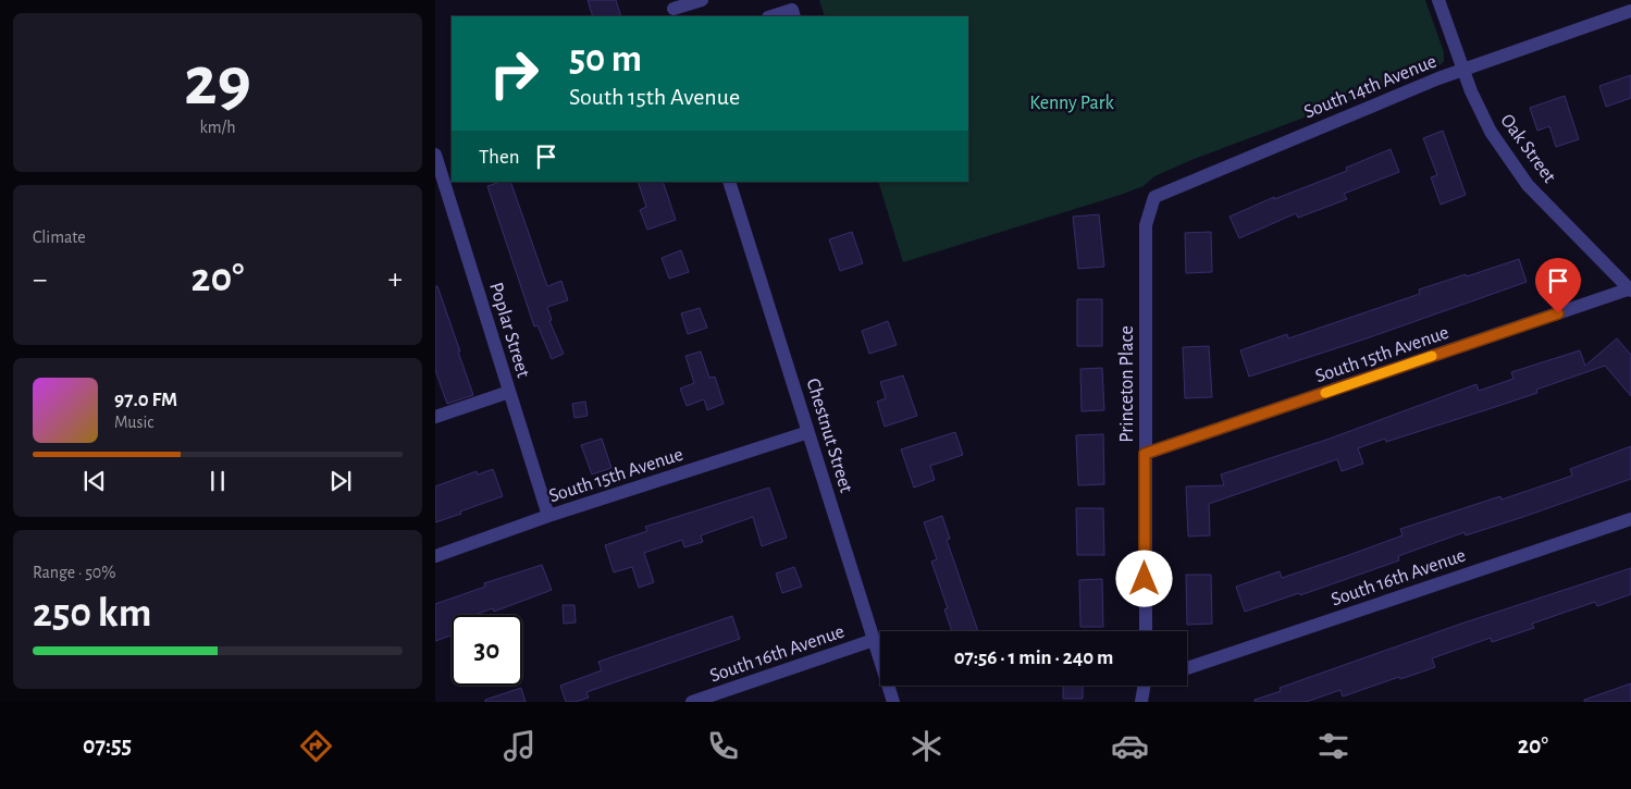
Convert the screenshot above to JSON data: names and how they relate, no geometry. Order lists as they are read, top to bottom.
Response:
{
  "streets": {
    "street": [
      "South 14th Avenue",
      "Oak Street",
      "Poplar Street",
      "South 15th Avenue",
      "Princeton Place",
      "Chestnut Street",
      "South 16th Avenue"
    ]
  },
  "crossings": [
    ["South 14th Avenue", "Oak Street"],
    ["South 14th Avenue", "Princeton Place"],
    ["Oak Street", "South 15th Avenue"],
    ["Poplar Street", "South 15th Avenue"],
    ["South 15th Avenue", "Princeton Place"],
    ["South 15th Avenue", "Chestnut Street"],
    ["Chestnut Street", "South 16th Avenue"]
  ],
  "parks": ["Kenny Park"],
  "page": {
    "tile": [
      ["29", "km/h"],
      "Climate",
      ["Range · 50%", "250 km"]
    ],
    "turn": ["50 m", "South 15th Avenue"],
    "then": "Then",
    "heat": ["−", "20°", "+"],
    "song": ["97.0 FM", "Music"],
    "limit": "30",
    "trip": "07:56 · 1 min · 240 m",
    "tabs": ["07:55", "20°"]
  }
}
